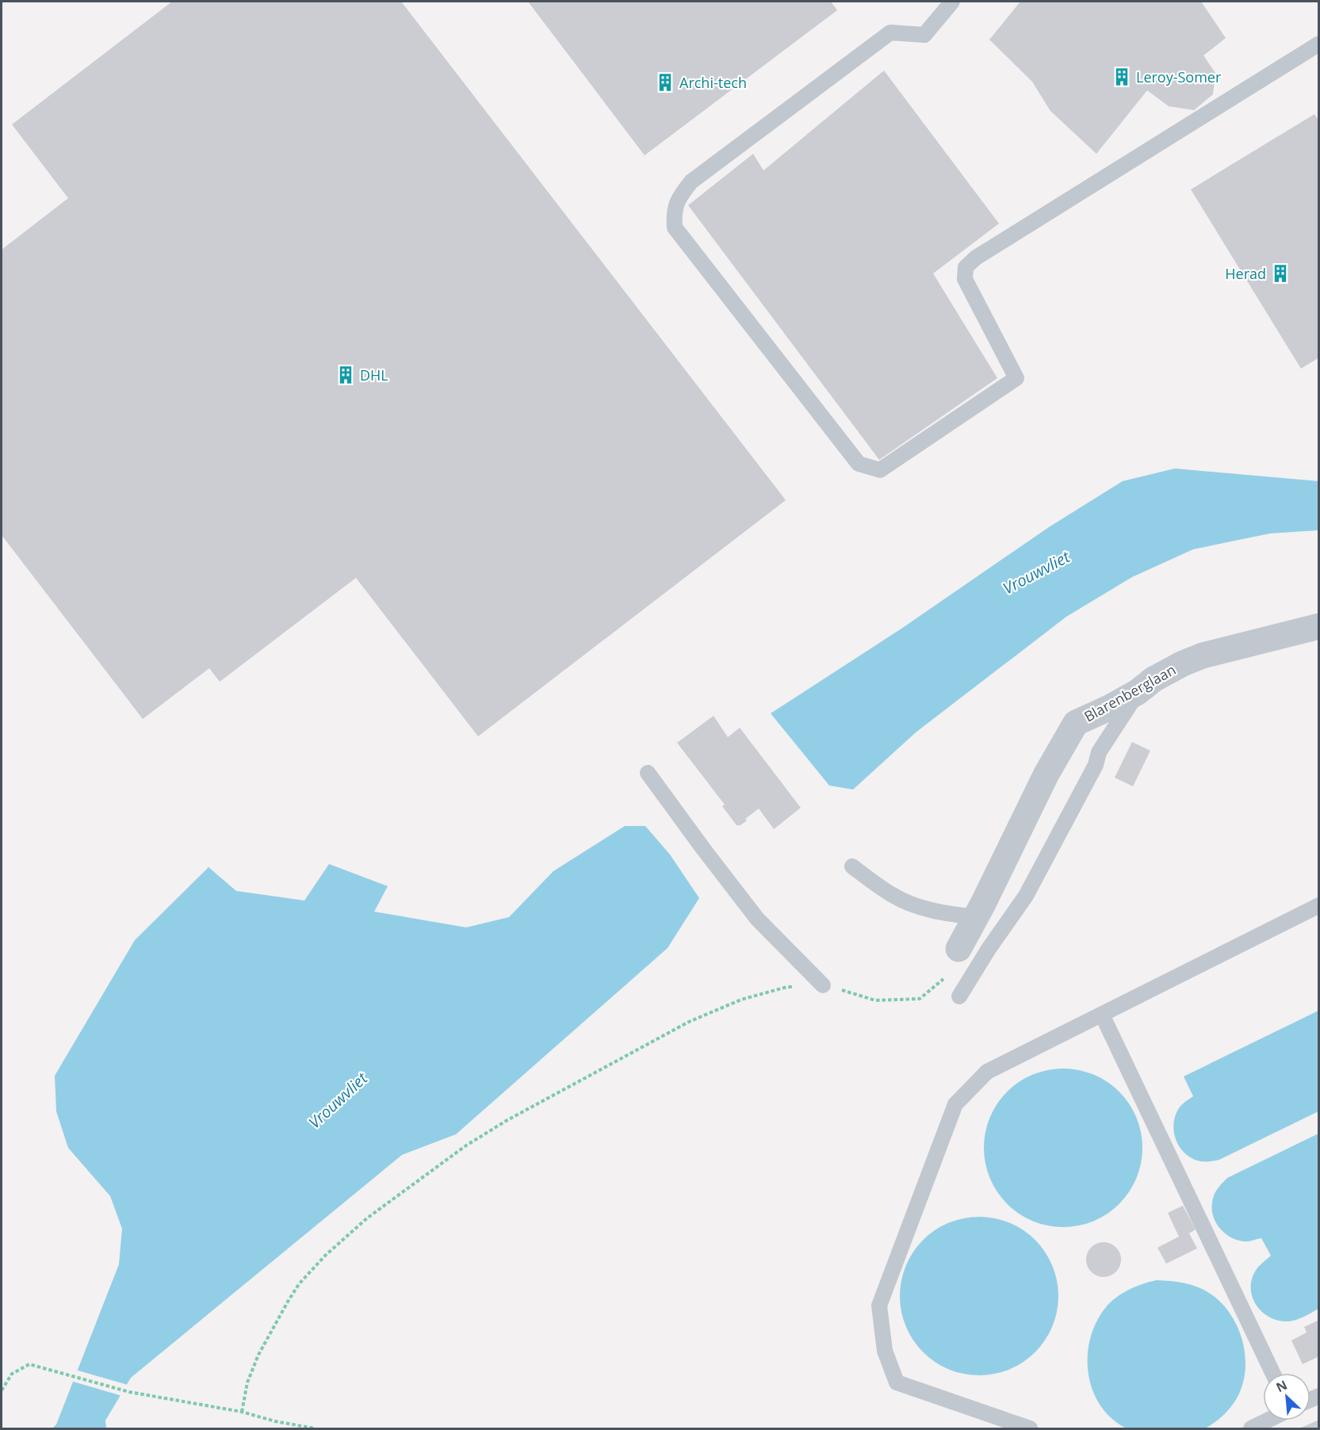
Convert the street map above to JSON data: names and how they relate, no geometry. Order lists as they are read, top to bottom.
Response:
{
  "streets": {
    "street": ["Blarenberglaan"]
  },
  "water": ["Vrouwvliet"],
  "places": {
    "building": [
      "Leroy-Somer",
      "Archi-tech",
      "Herad",
      "DHL"
    ]
  },
  "north": "top left"
}
